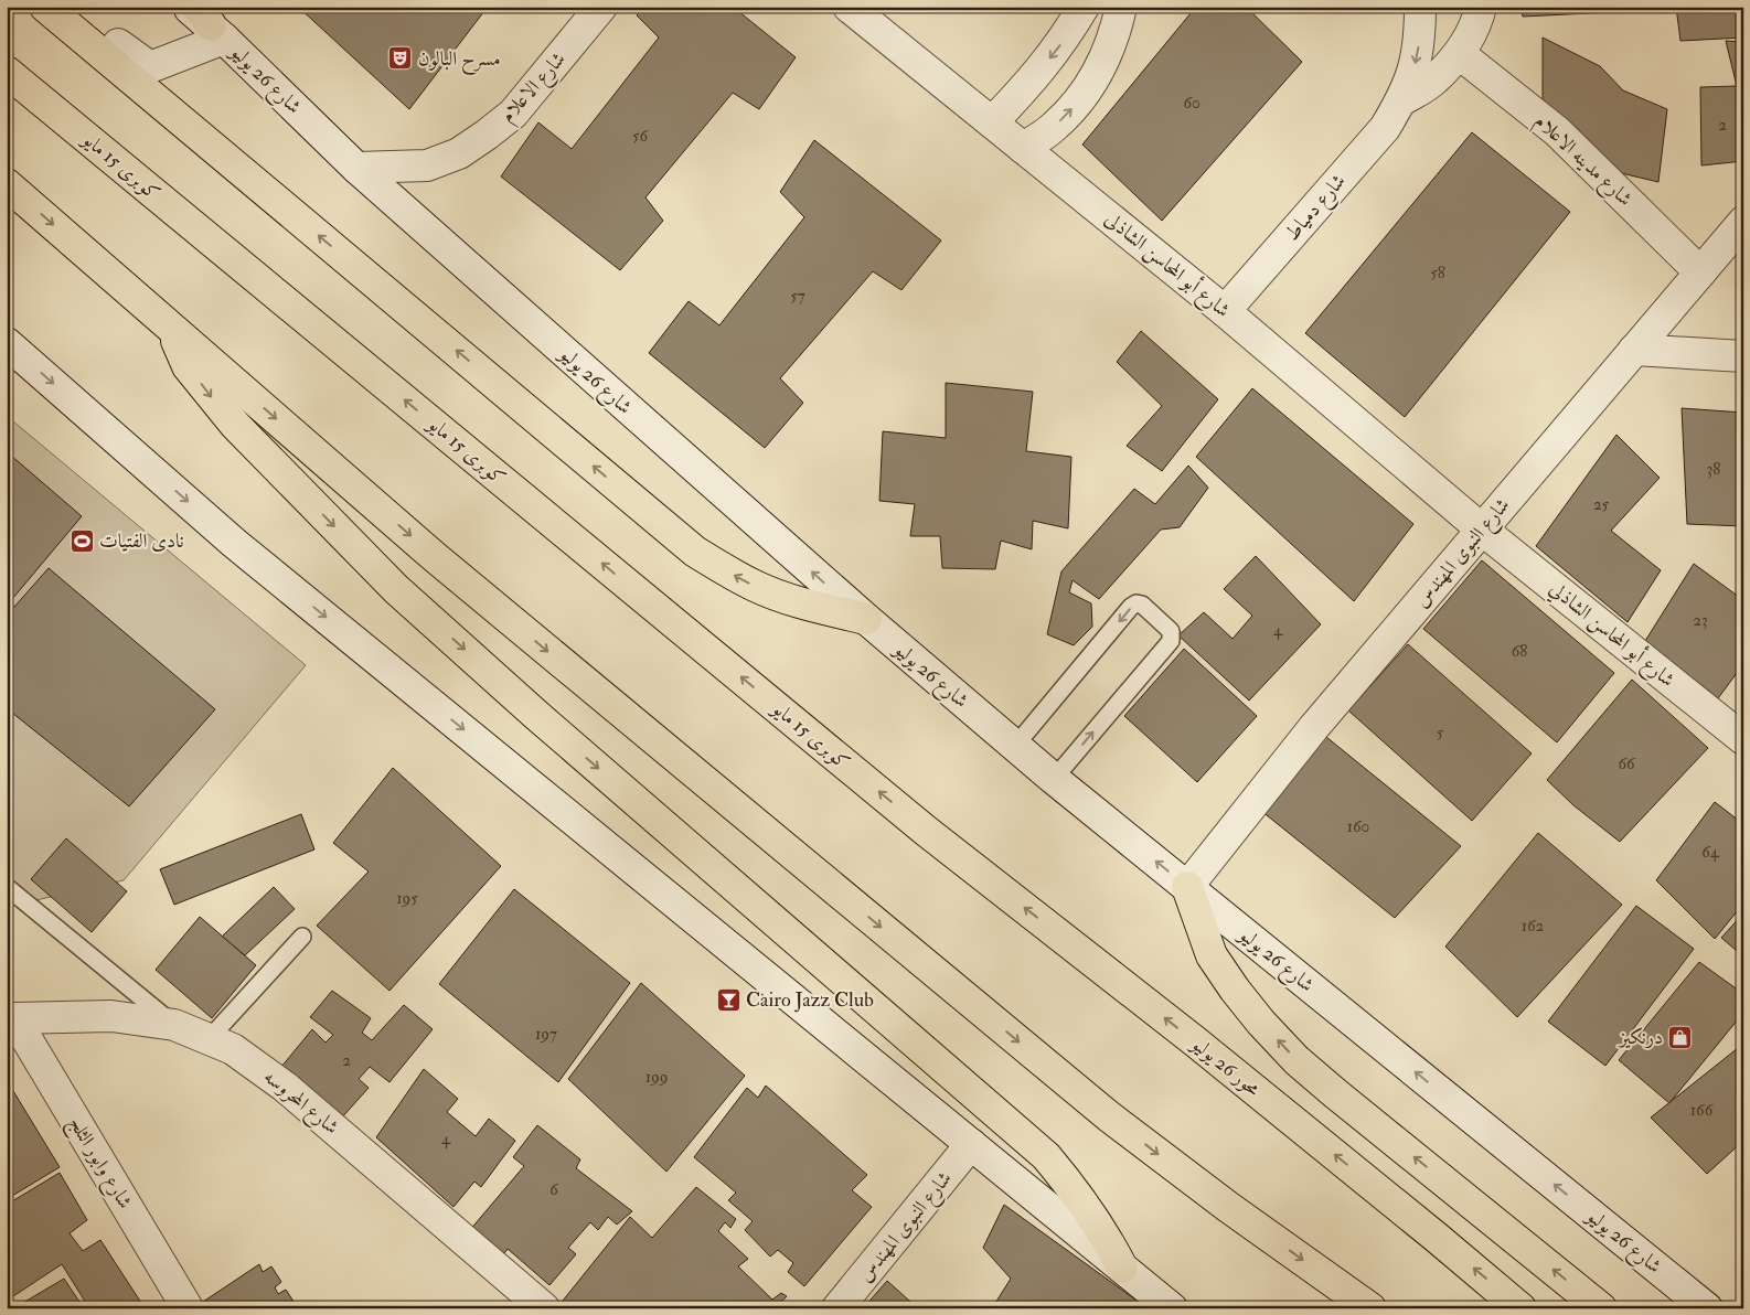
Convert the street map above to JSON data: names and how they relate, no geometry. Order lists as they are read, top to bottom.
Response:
{
  "streets": {
    "highway": ["كوبرى 15 مايو", "محور 26 يوليو"],
    "street": [
      "شارع 26 يوليو",
      "شارع الاعلام",
      "شارع مدينه الاعلام",
      "شارع دمياط",
      "شارع أبو المحاسن الشاذلى",
      "شارع النبوى المهندس",
      "شارع أبو المحاسن الشاذلي",
      "شارع المحروسه",
      "شارع وابور الثلج"
    ]
  },
  "crossings": [
    ["شارع 26 يوليو", "شارع الاعلام"],
    ["شارع 26 يوليو", "شارع النبوى المهندس"],
    ["شارع مدينه الاعلام", "شارع دمياط"],
    ["شارع مدينه الاعلام", "شارع النبوى المهندس"],
    ["كوبرى 15 مايو", "محور 26 يوليو"],
    ["شارع دمياط", "شارع أبو المحاسن الشاذلى"],
    ["شارع أبو المحاسن الشاذلى", "شارع النبوى المهندس"],
    ["شارع أبو المحاسن الشاذلى", "شارع أبو المحاسن الشاذلي"],
    ["شارع النبوى المهندس", "شارع أبو المحاسن الشاذلي"],
    ["شارع المحروسه", "شارع وابور الثلج"]
  ],
  "one_way": ["شارع 26 يوليو"],
  "places": {
    "theatre": ["مسرح البالون"],
    "sports": ["نادى الفتيات"],
    "bar": ["Cairo Jazz Club"],
    "shop": ["درنكيز"]
  },
  "house_numbers": [
    "60",
    "2",
    "56",
    "58",
    "57",
    "38",
    "25",
    "23",
    "4",
    "68",
    "5",
    "66",
    "160",
    "64",
    "195",
    "162",
    "197",
    "2",
    "199",
    "166",
    "4",
    "6"
  ]
}
